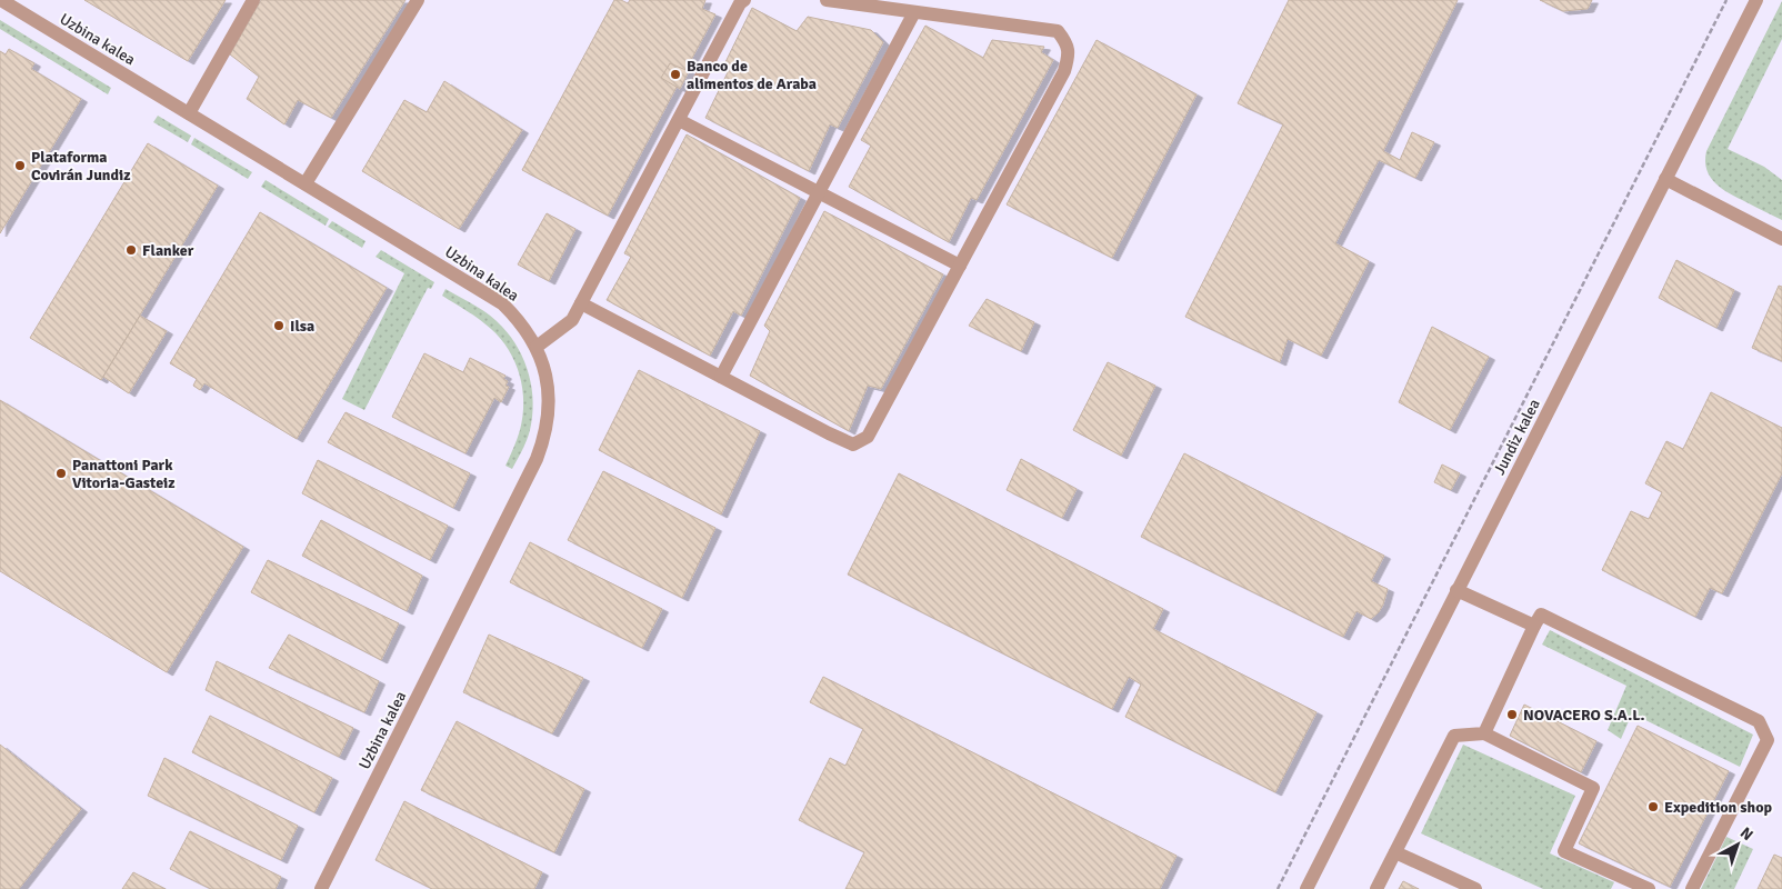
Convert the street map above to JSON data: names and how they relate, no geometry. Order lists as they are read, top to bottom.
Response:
{
  "streets": {
    "street": ["Uzbina kalea", "Jundiz kalea"]
  },
  "places": [
    "Banco de alimentos de Araba",
    "Plataforma Covirán Jundiz",
    "Flanker",
    "Ilsa",
    "Panattoni Park Vitoria-Gasteiz",
    "NOVACERO S.A.L.",
    "Expedition shop"
  ],
  "north": "top right"
}
